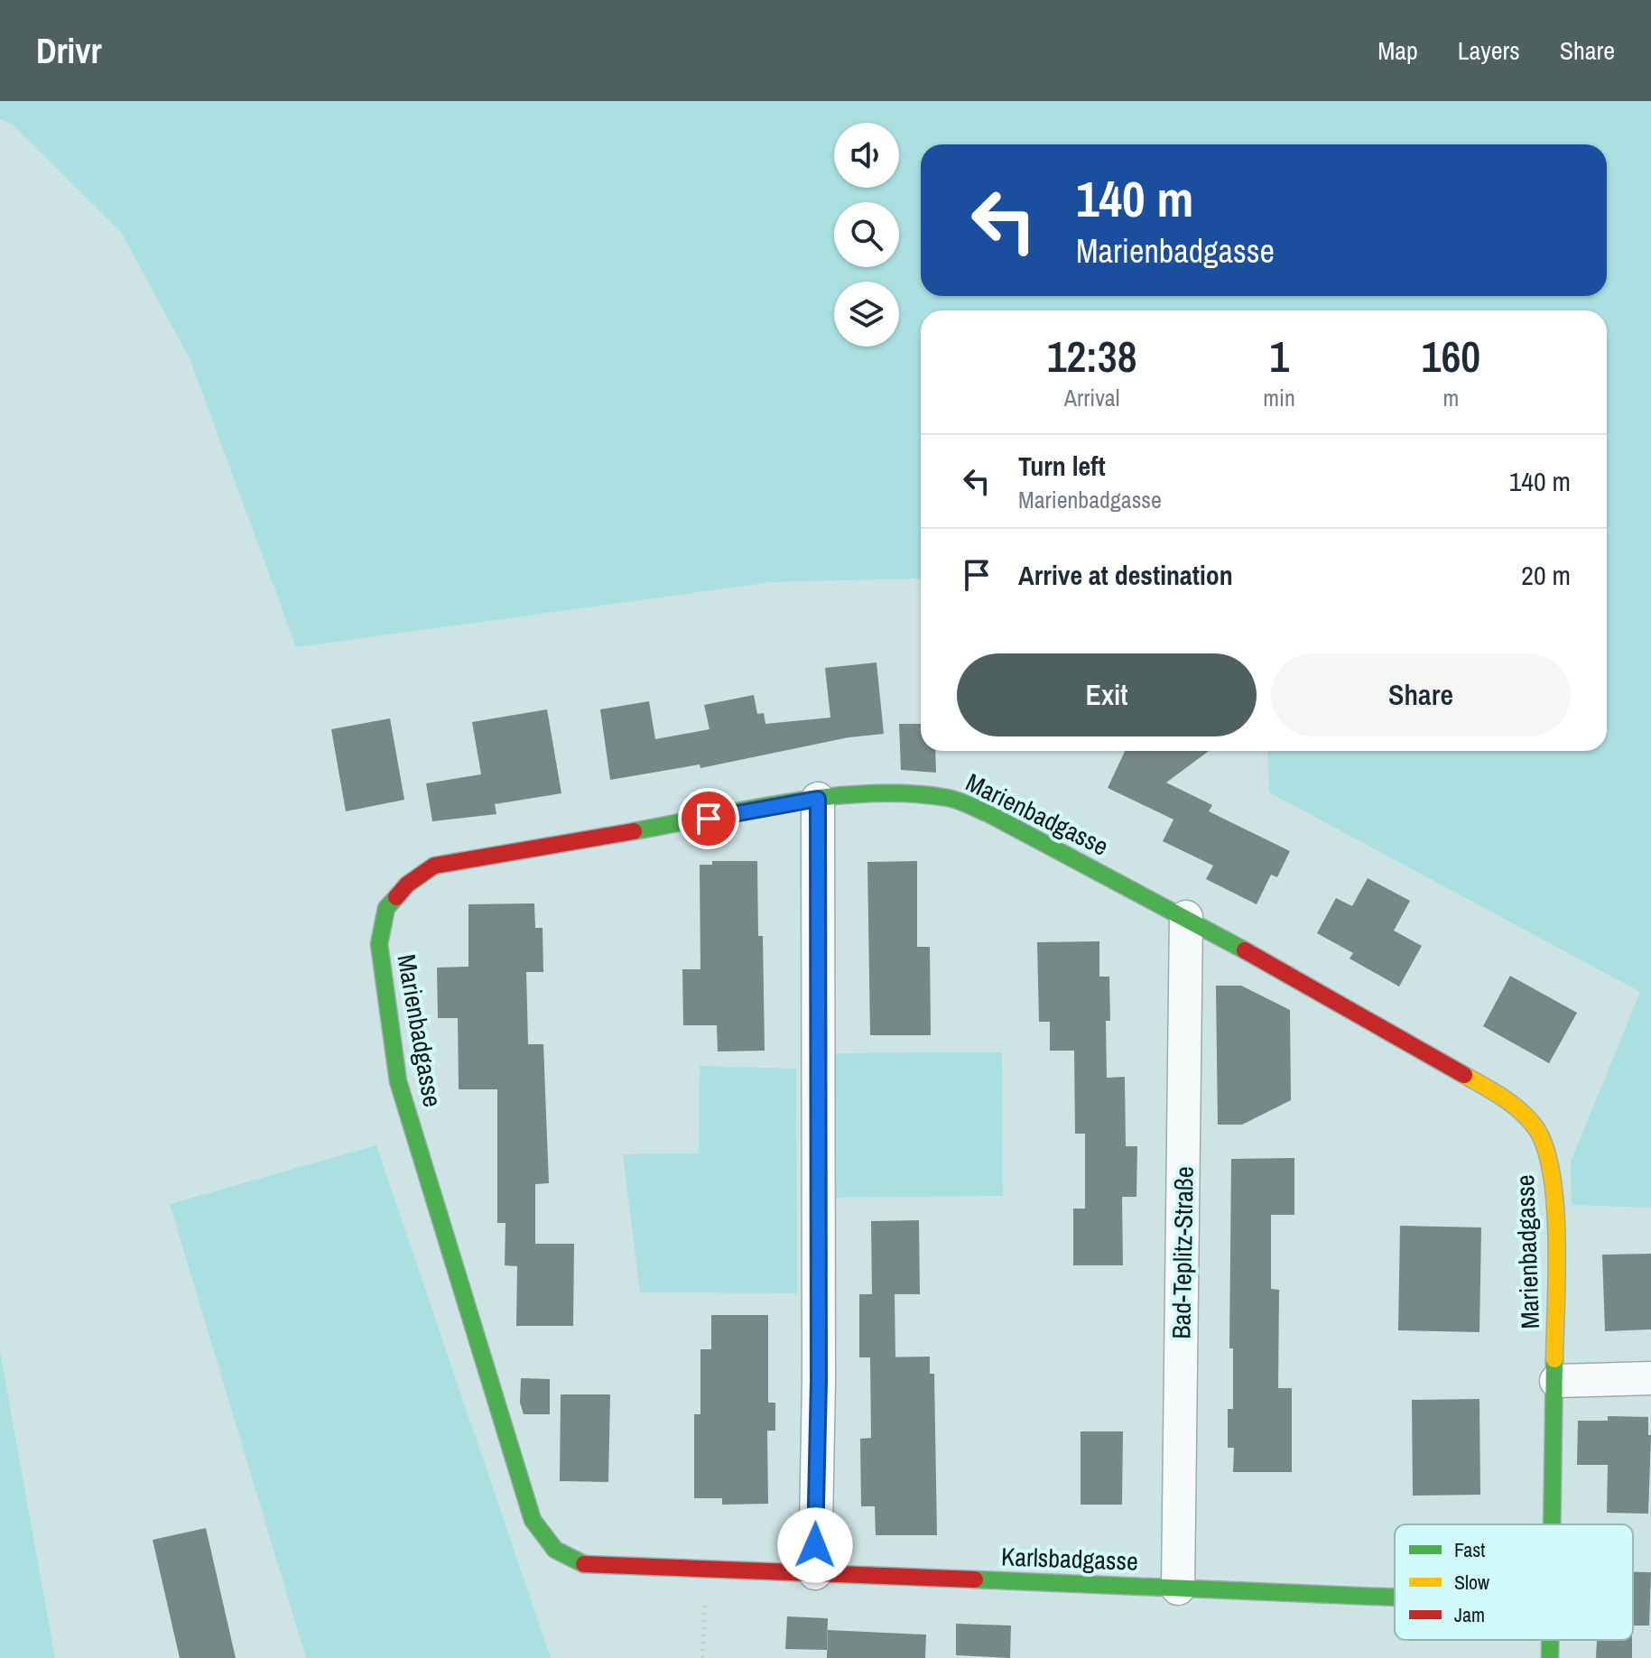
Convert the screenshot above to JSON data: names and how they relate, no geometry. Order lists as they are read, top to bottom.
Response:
{
  "streets": {
    "street": ["Marienbadgasse", "Bad-Teplitz-Straße", "Karlsbadgasse"]
  },
  "crossings": [
    ["Marienbadgasse", "Bad-Teplitz-Straße"],
    ["Marienbadgasse", "Karlsbadgasse"],
    ["Bad-Teplitz-Straße", "Karlsbadgasse"]
  ],
  "legend": ["Fast", "Slow", "Jam"],
  "page": {
    "header": "Drivr",
    "nav": ["Map", "Layers", "Share"],
    "turn": ["140 m", "Marienbadgasse"],
    "eta": [
      "12:38",
      "Arrival",
      "1",
      "min",
      "160",
      "m"
    ],
    "list": [
      {
        "name": "Turn left",
        "note": "Marienbadgasse",
        "value": "140 m"
      },
      {
        "name": "Arrive at destination",
        "value": "20 m"
      }
    ],
    "buttons": ["Exit", "Share"]
  }
}
